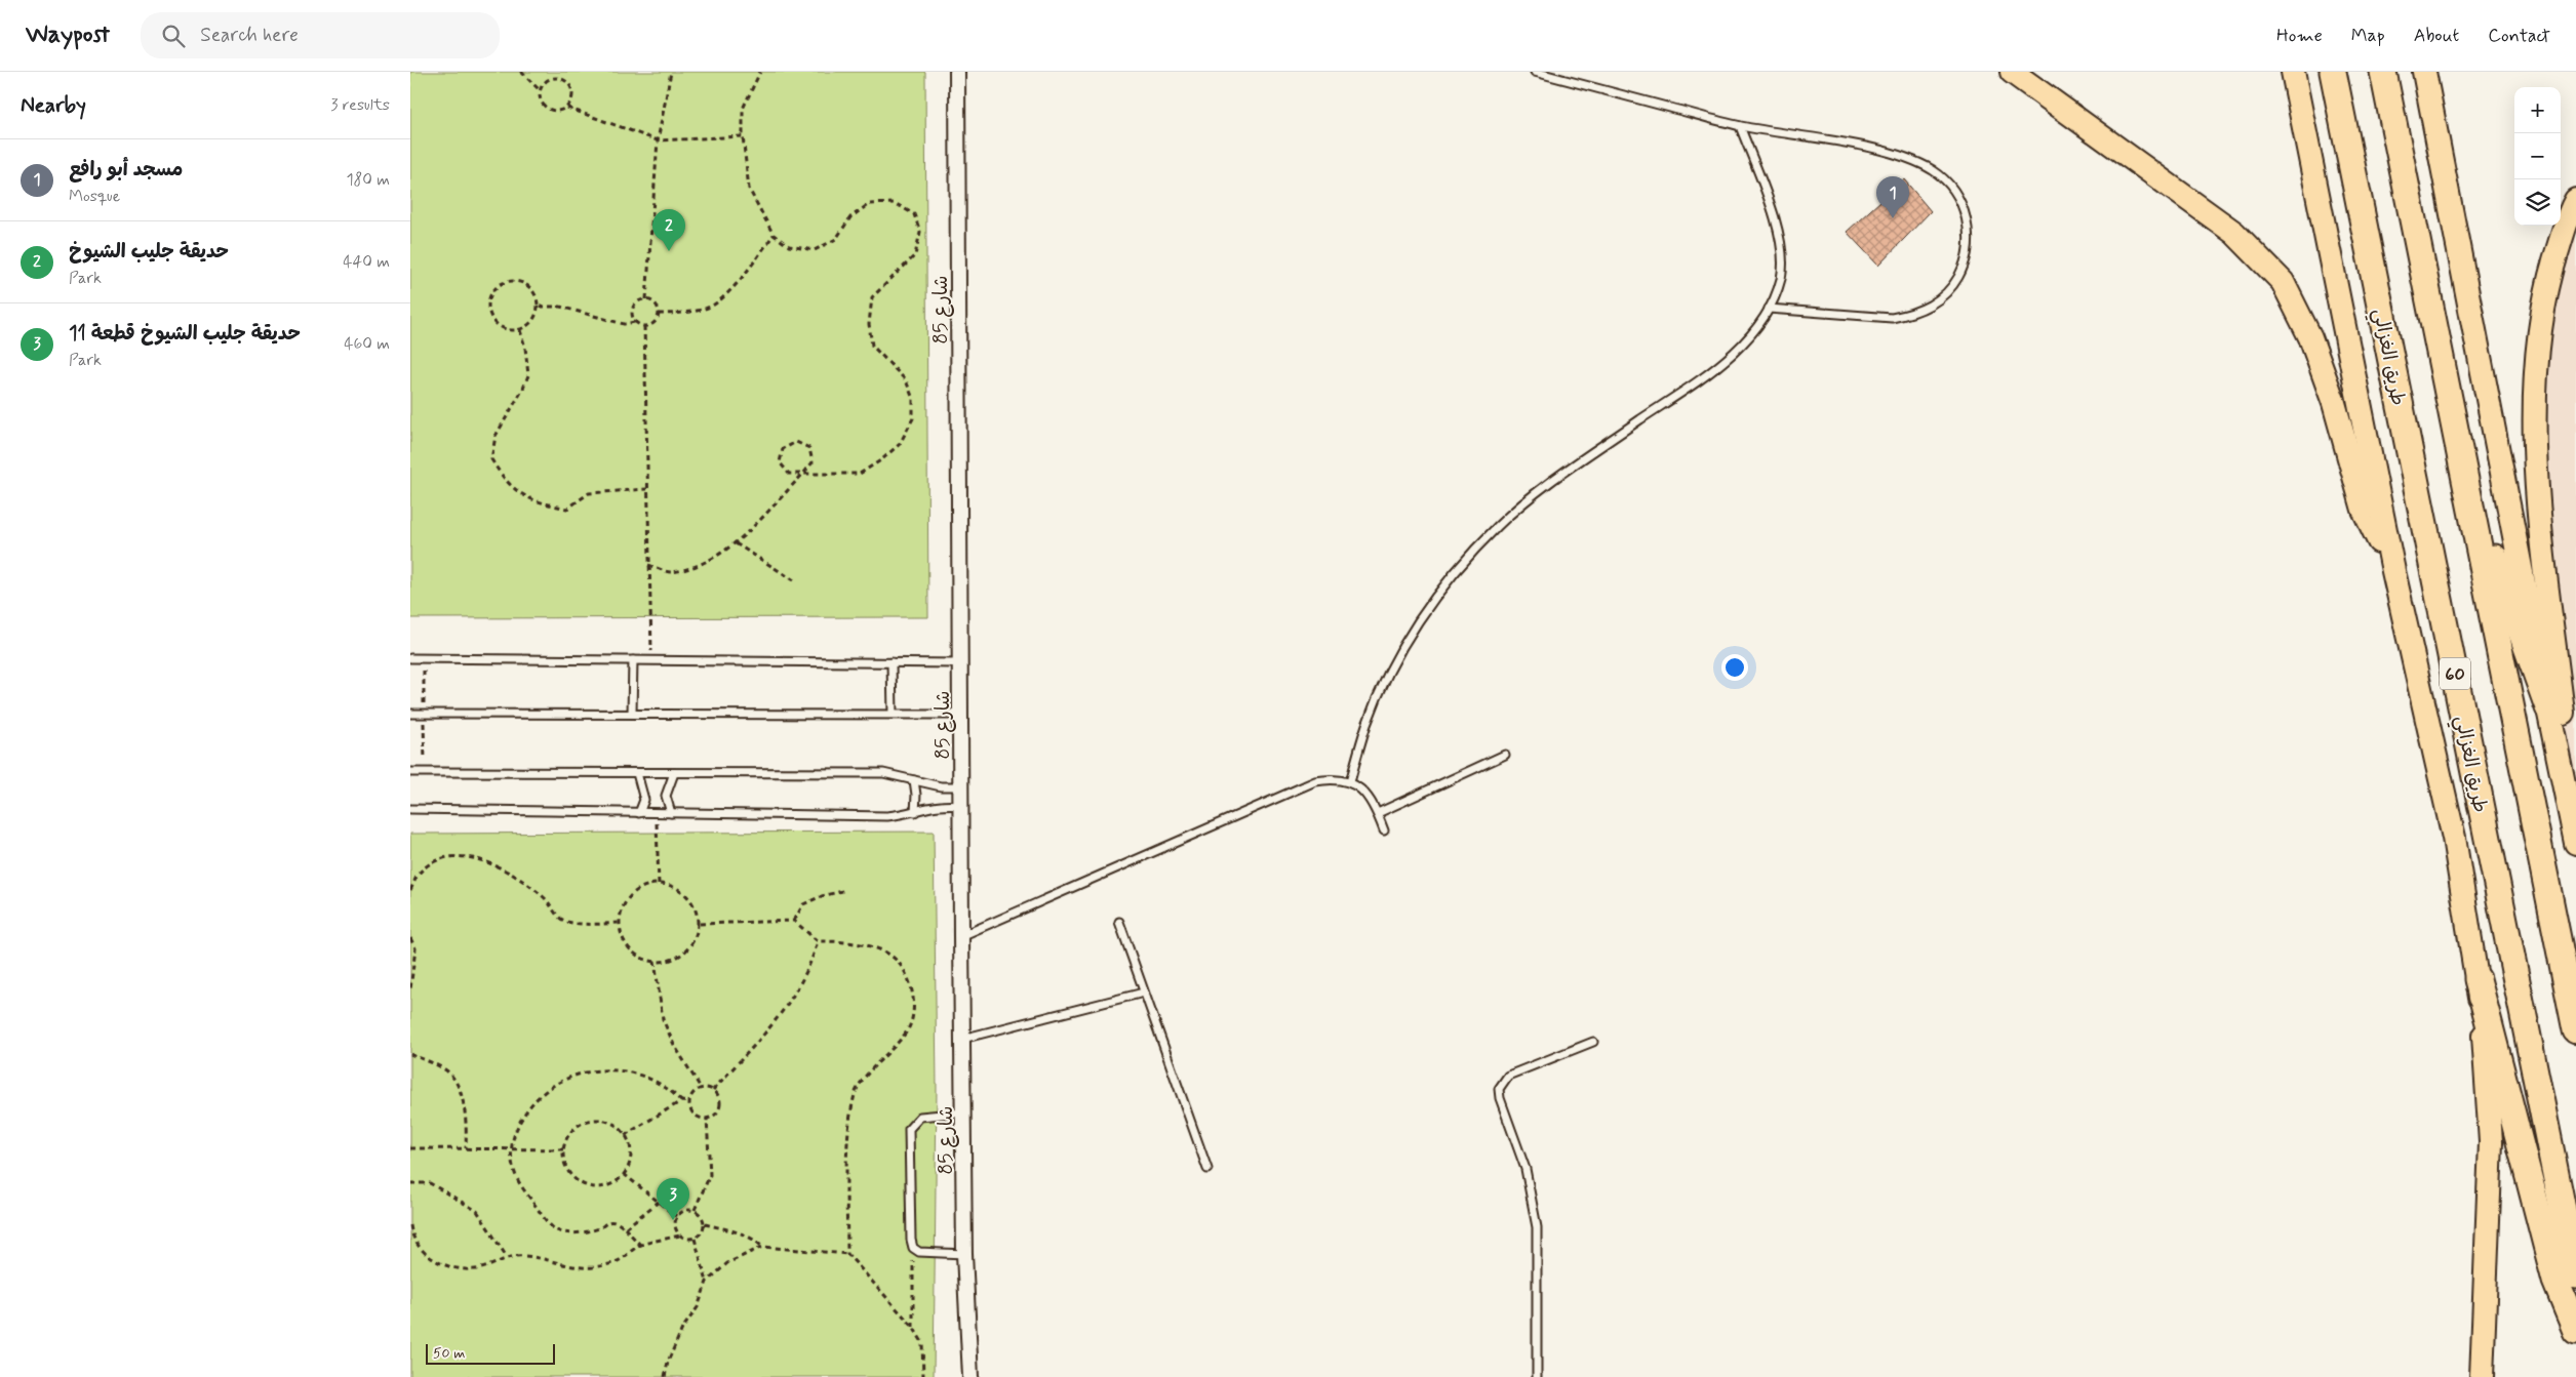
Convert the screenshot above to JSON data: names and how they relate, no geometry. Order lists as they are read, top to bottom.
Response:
{
  "streets": {
    "highway": ["طريق الغزالي", "60"],
    "street": ["شارع 85"]
  },
  "scale_bar": "50 m",
  "page": {
    "header": "Waypost",
    "search": "Search here",
    "nav": [
      "Home",
      "Map",
      "About",
      "Contact"
    ],
    "heading": ["Nearby", "3 results"],
    "map_buttons": ["+", "−"],
    "list": [
      {
        "mark": "1",
        "name": "مسجد أبو رافع",
        "note": "Mosque",
        "value": "180 m"
      },
      {
        "mark": "2",
        "name": "حديقة جليب الشيوخ",
        "note": "Park",
        "value": "440 m"
      },
      {
        "mark": "3",
        "name": "حديقة جليب الشيوخ قطعة 11",
        "note": "Park",
        "value": "460 m"
      }
    ],
    "pins": ["1", "2", "3"],
    "scale": "50 m"
  }
}
